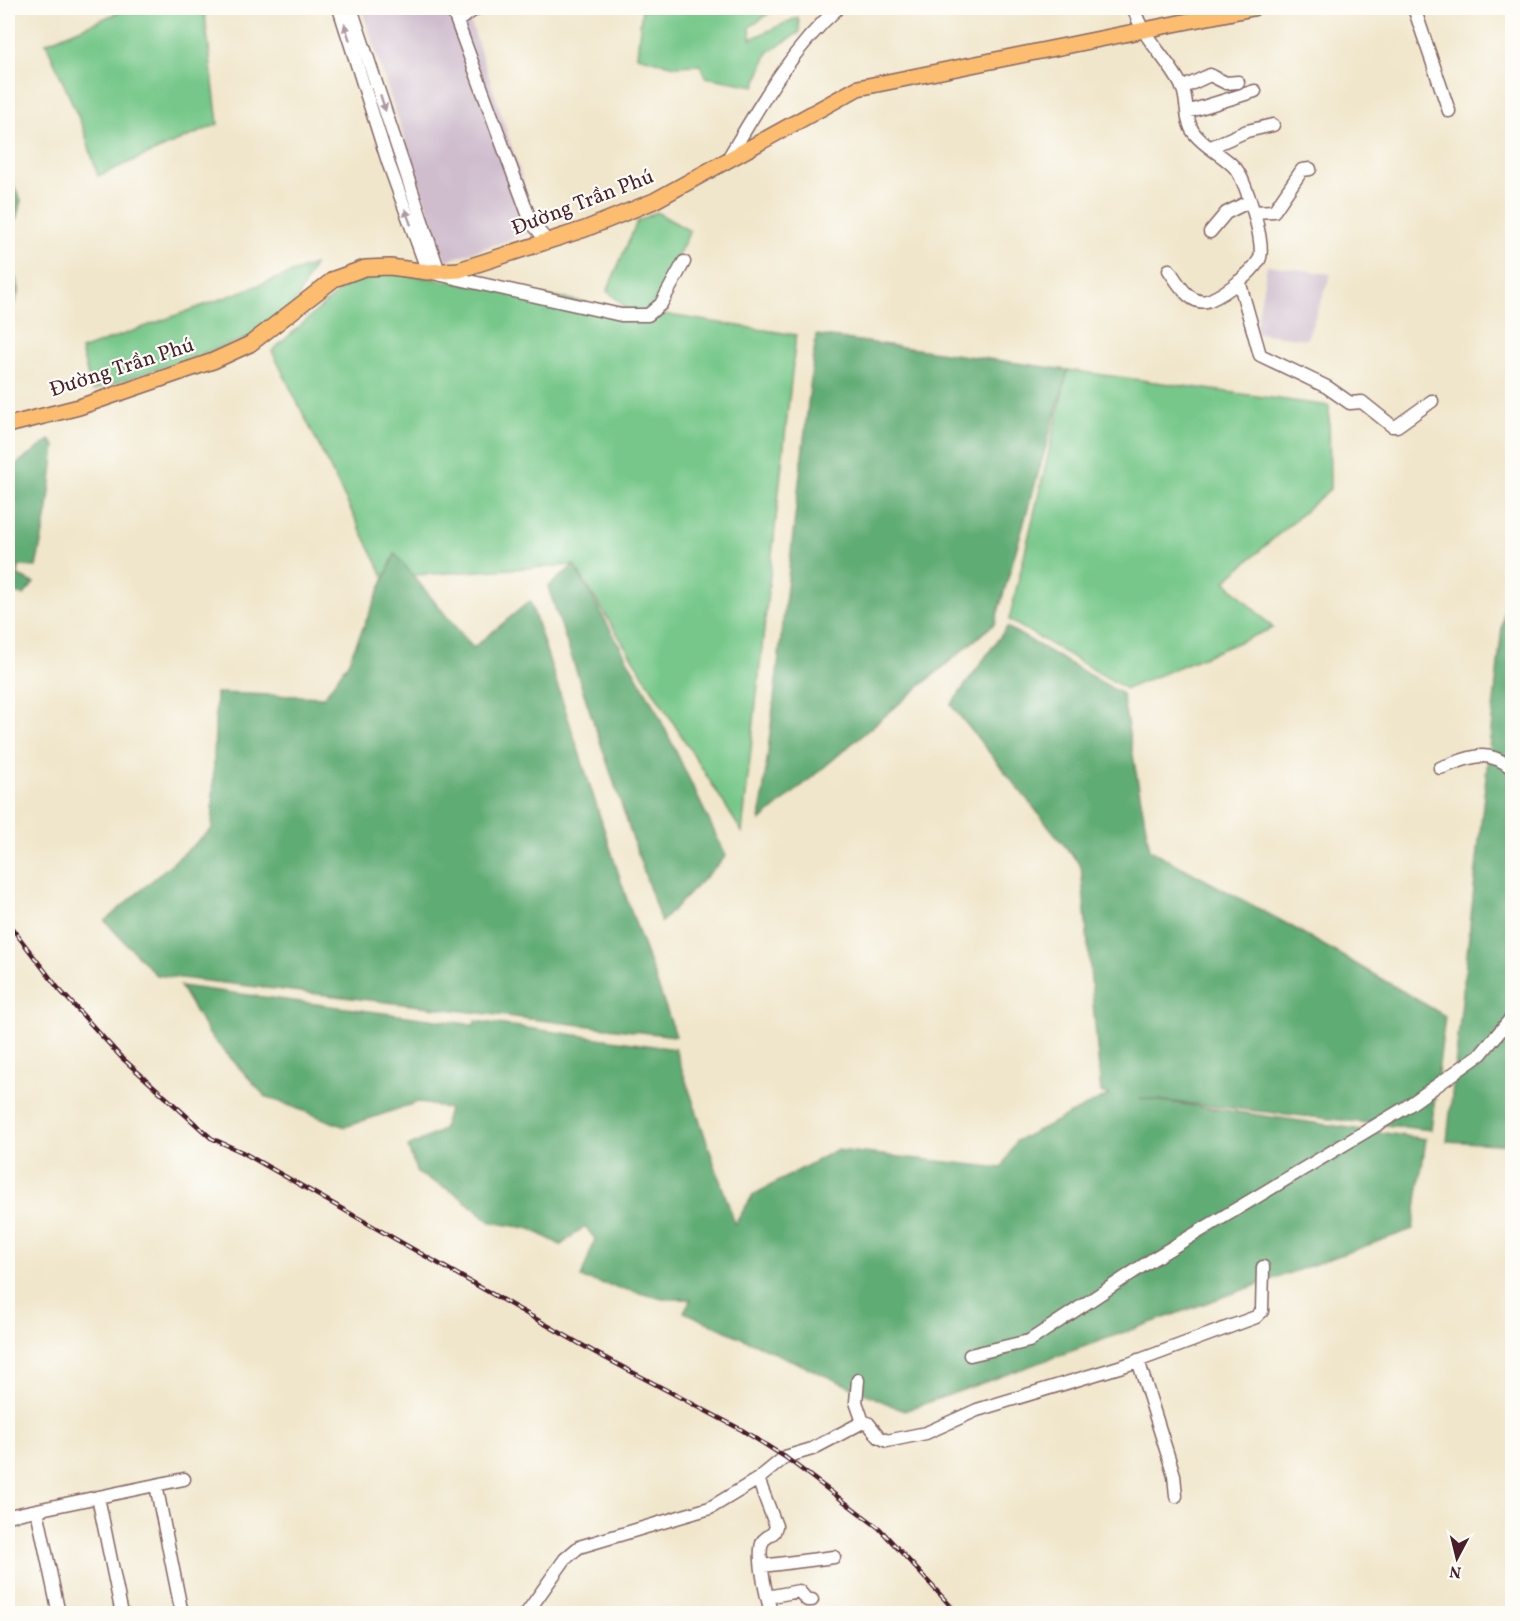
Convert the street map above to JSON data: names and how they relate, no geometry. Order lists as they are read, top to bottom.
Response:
{
  "streets": {
    "main road": ["Đường Trần Phú"]
  },
  "north": "bottom"
}
